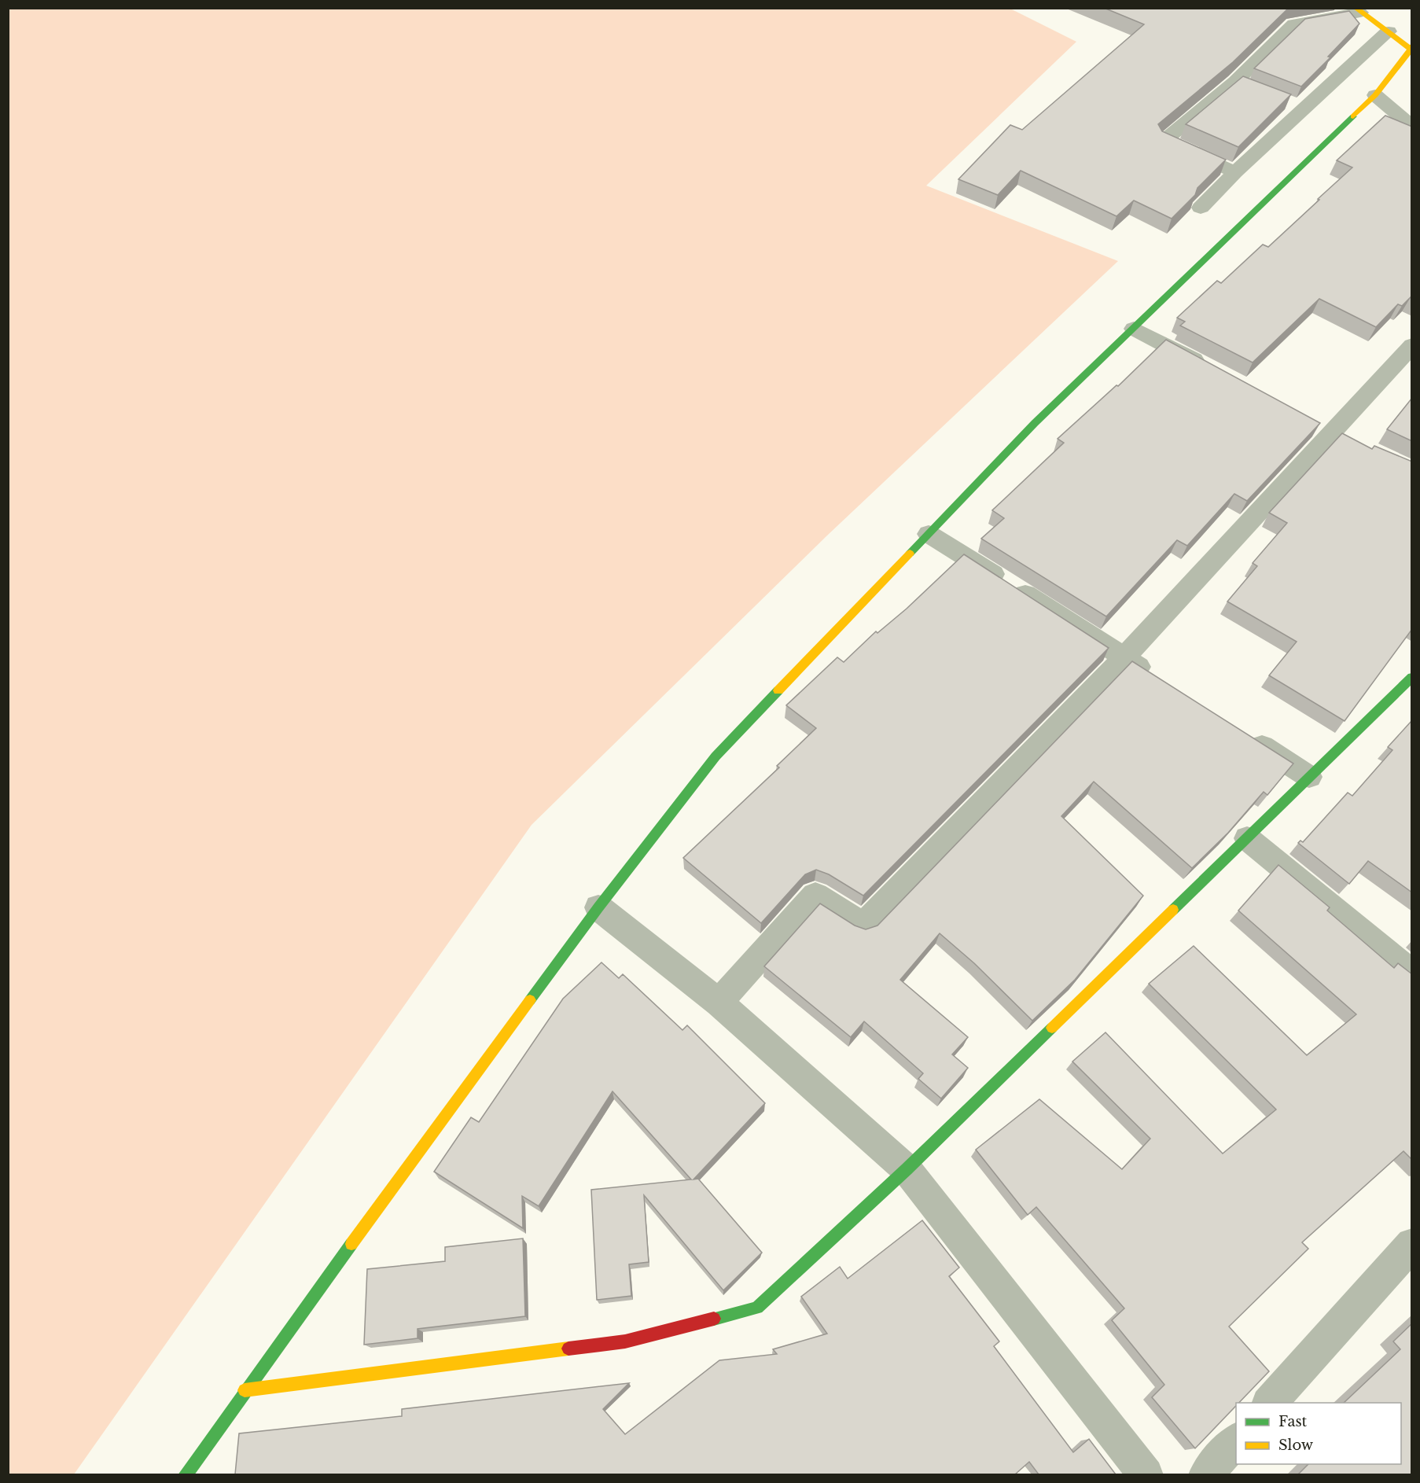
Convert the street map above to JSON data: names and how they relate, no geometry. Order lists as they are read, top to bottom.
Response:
{
  "legend": ["Fast", "Slow"]
}
